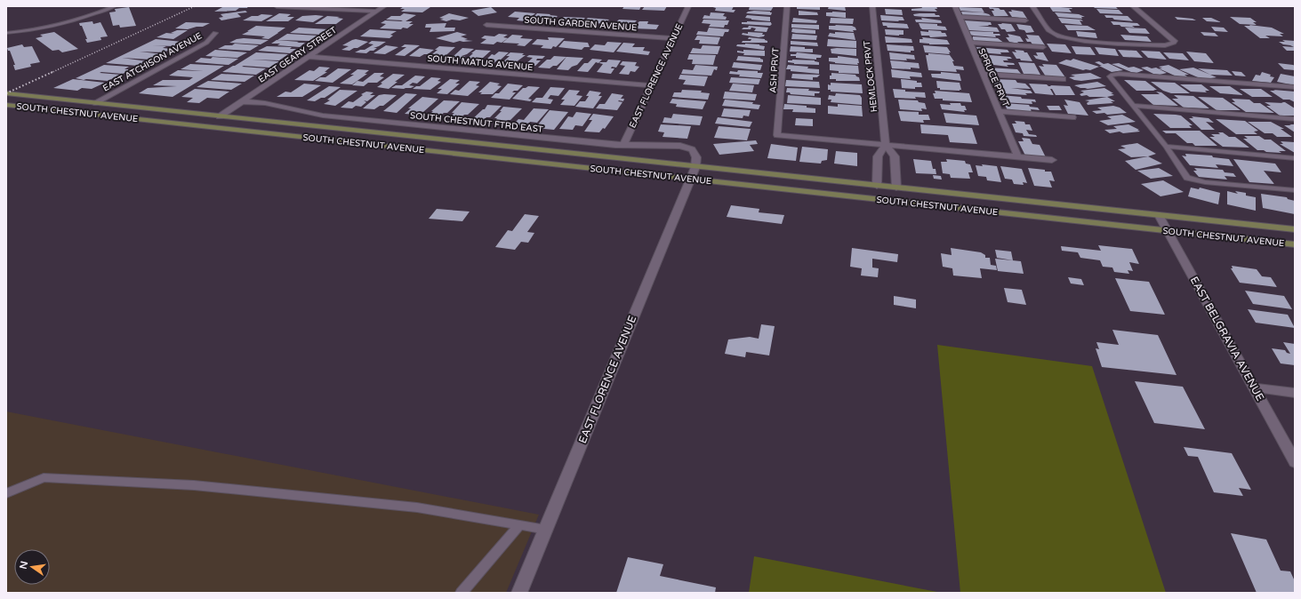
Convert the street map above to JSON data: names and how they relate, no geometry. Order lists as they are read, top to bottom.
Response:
{
  "streets": {
    "main road": ["SOUTH CHESTNUT AVENUE"],
    "street": [
      "SOUTH GARDEN AVENUE",
      "EAST GEARY STREET",
      "EAST ATCHISON AVENUE",
      "SOUTH MATUS AVENUE",
      "ASH PRVT",
      "EAST FLORENCE AVENUE",
      "HEMLOCK PRVT",
      "SPRUCE PRVT",
      "SOUTH CHESTNUT FTRD EAST",
      "EAST BELGRAVIA AVENUE"
    ]
  },
  "crossings": [
    ["SOUTH GARDEN AVENUE", "EAST FLORENCE AVENUE"],
    ["EAST GEARY STREET", "SOUTH MATUS AVENUE"],
    ["EAST GEARY STREET", "SOUTH CHESTNUT AVENUE"],
    ["EAST GEARY STREET", "SOUTH CHESTNUT FTRD EAST"],
    ["EAST ATCHISON AVENUE", "SOUTH CHESTNUT AVENUE"],
    ["SOUTH MATUS AVENUE", "EAST FLORENCE AVENUE"],
    ["ASH PRVT", "HEMLOCK PRVT"],
    ["EAST FLORENCE AVENUE", "SOUTH CHESTNUT AVENUE"],
    ["EAST FLORENCE AVENUE", "SOUTH CHESTNUT FTRD EAST"],
    ["HEMLOCK PRVT", "SOUTH CHESTNUT AVENUE"],
    ["SOUTH CHESTNUT AVENUE", "SOUTH CHESTNUT FTRD EAST"],
    ["SOUTH CHESTNUT AVENUE", "EAST BELGRAVIA AVENUE"]
  ],
  "north": "left"
}
